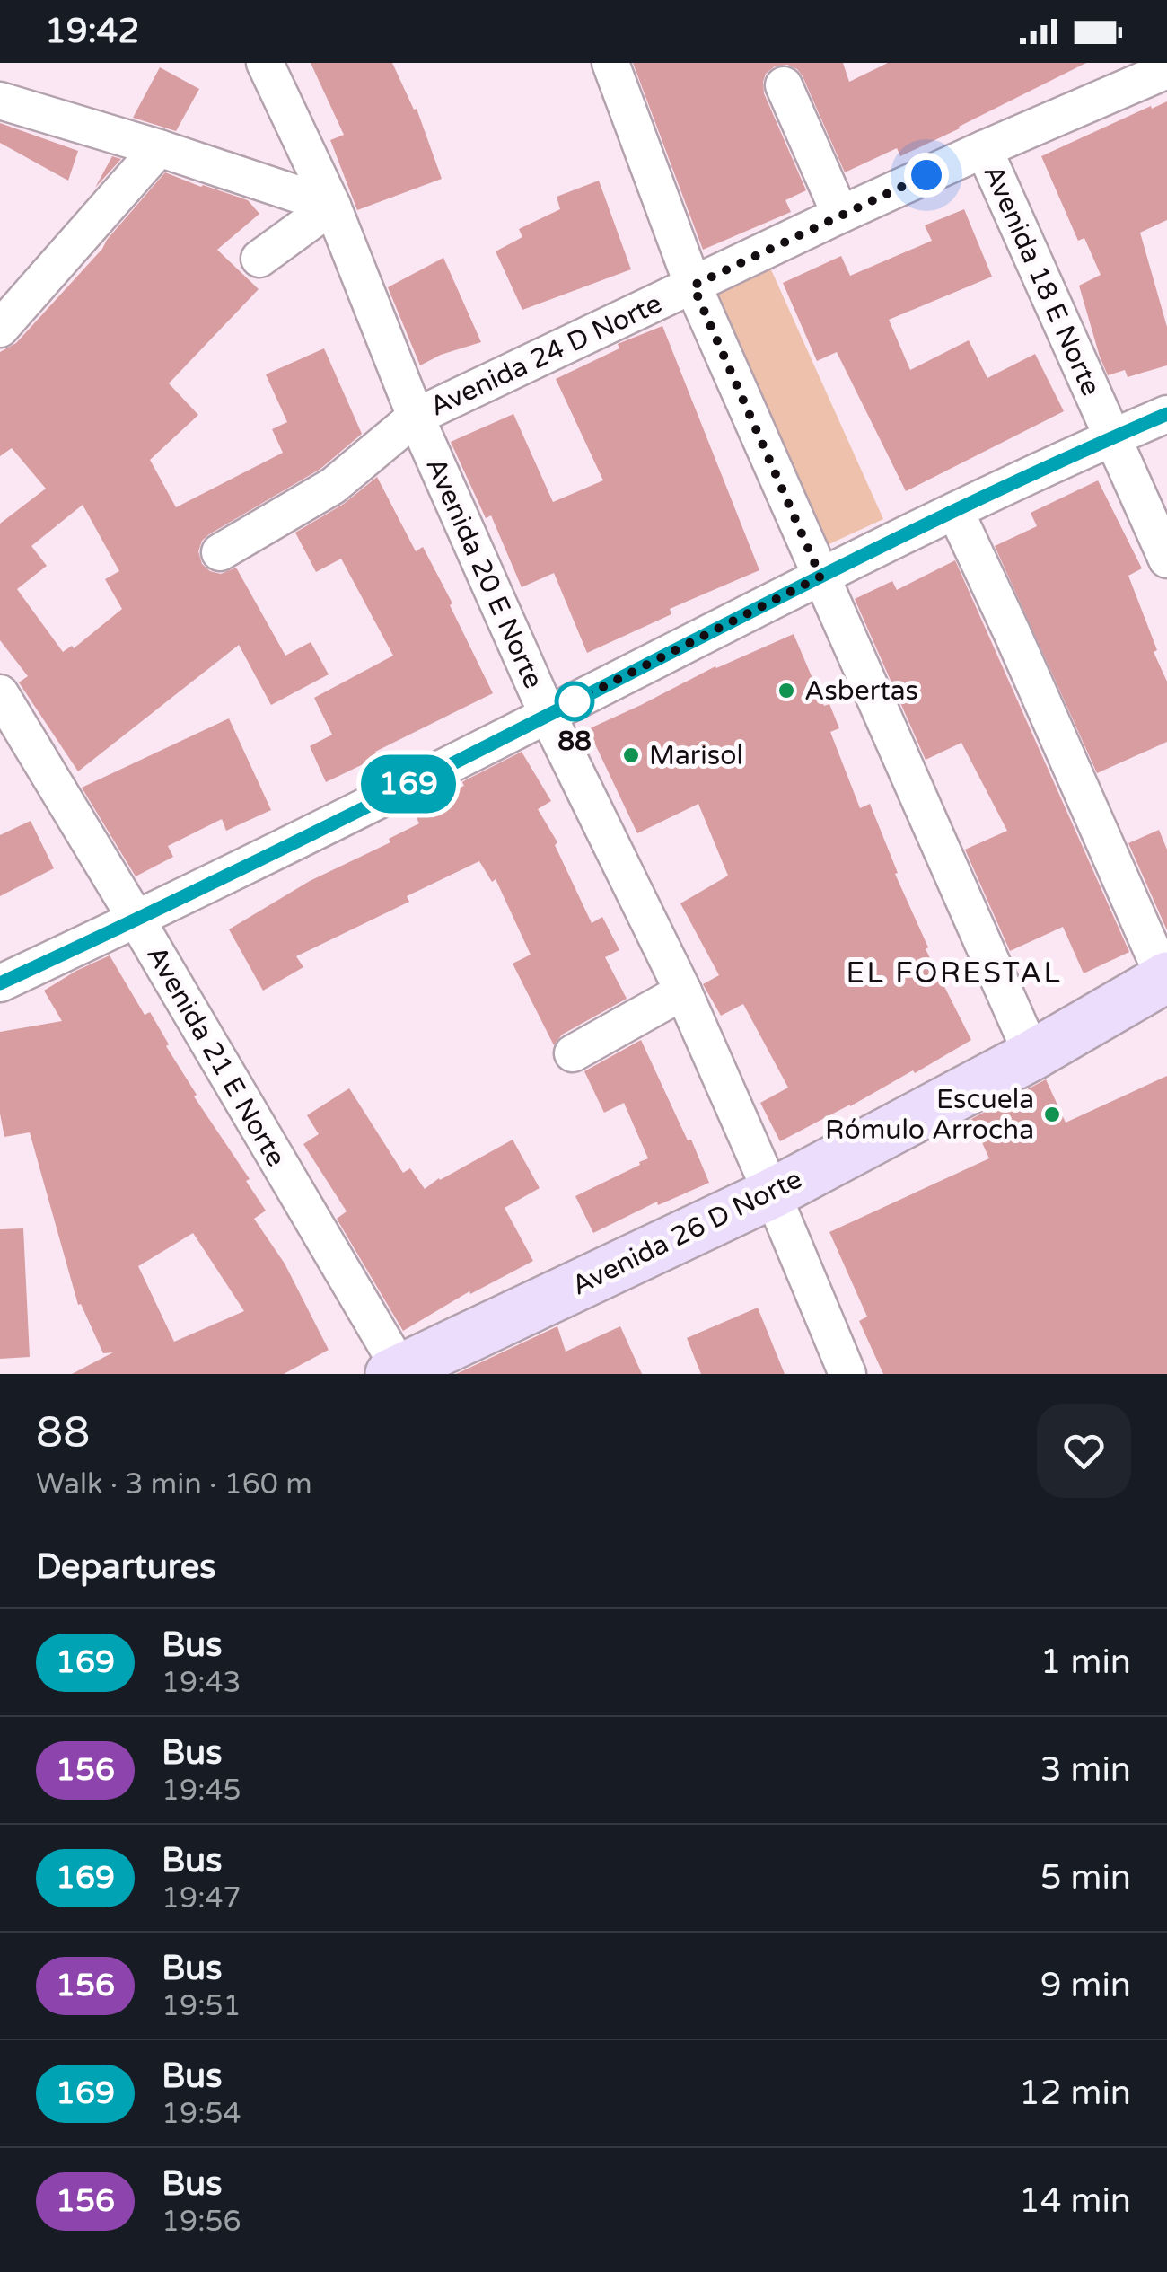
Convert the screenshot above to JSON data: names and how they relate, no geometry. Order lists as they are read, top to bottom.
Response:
{
  "streets": {
    "street": [
      "Avenida 18 E Norte",
      "Avenida 24 D Norte",
      "Avenida 20 E Norte",
      "Avenida 21 E Norte",
      "Avenida 26 D Norte"
    ]
  },
  "crossings": [
    ["Avenida 18 E Norte", "Avenida 24 D Norte"],
    ["Avenida 24 D Norte", "Avenida 20 E Norte"],
    ["Avenida 20 E Norte", "Avenida 26 D Norte"],
    ["Avenida 21 E Norte", "Avenida 26 D Norte"]
  ],
  "districts": ["EL FORESTAL"],
  "places": [
    "Asbertas",
    "88",
    "Marisol",
    "Escuela Rómulo Arrocha"
  ],
  "lines": ["bus line 169"],
  "page": {
    "status": "19:42",
    "on_map": "169",
    "heading": [
      ["88", "Walk · 3 min · 160 m"],
      "Departures"
    ],
    "list": [
      {
        "mark": "169",
        "name": "Bus",
        "note": "19:43",
        "value": "1 min"
      },
      {
        "mark": "156",
        "name": "Bus",
        "note": "19:45",
        "value": "3 min"
      },
      {
        "mark": "169",
        "name": "Bus",
        "note": "19:47",
        "value": "5 min"
      },
      {
        "mark": "156",
        "name": "Bus",
        "note": "19:51",
        "value": "9 min"
      },
      {
        "mark": "169",
        "name": "Bus",
        "note": "19:54",
        "value": "12 min"
      },
      {
        "mark": "156",
        "name": "Bus",
        "note": "19:56",
        "value": "14 min"
      }
    ]
  }
}
